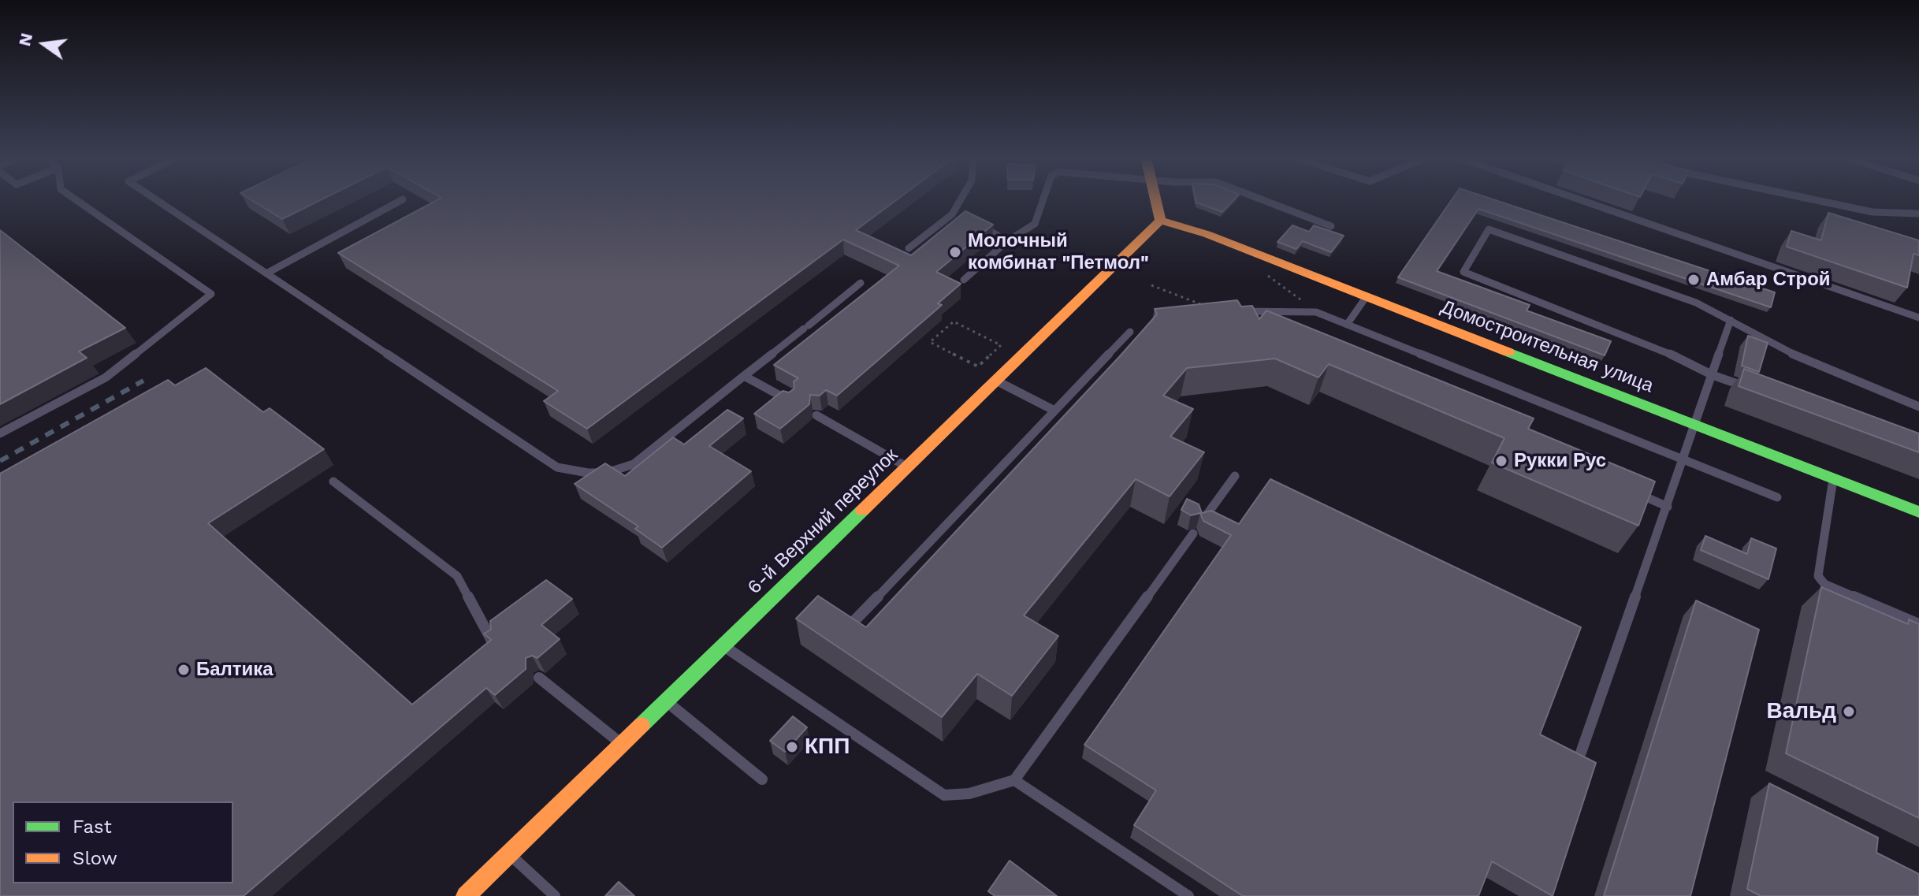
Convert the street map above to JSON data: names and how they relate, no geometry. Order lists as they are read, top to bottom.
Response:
{
  "streets": {
    "street": ["Домостроительная улица", "6-й Верхний переулок"]
  },
  "crossings": [
    ["Домостроительная улица", "6-й Верхний переулок"]
  ],
  "places": [
    "Молочный комбинат \"Петмол\"",
    "Амбар Строй",
    "Рукки Рус",
    "Балтика",
    "Вальд",
    "КПП"
  ],
  "legend": ["Fast", "Slow"],
  "north": "left"
}
